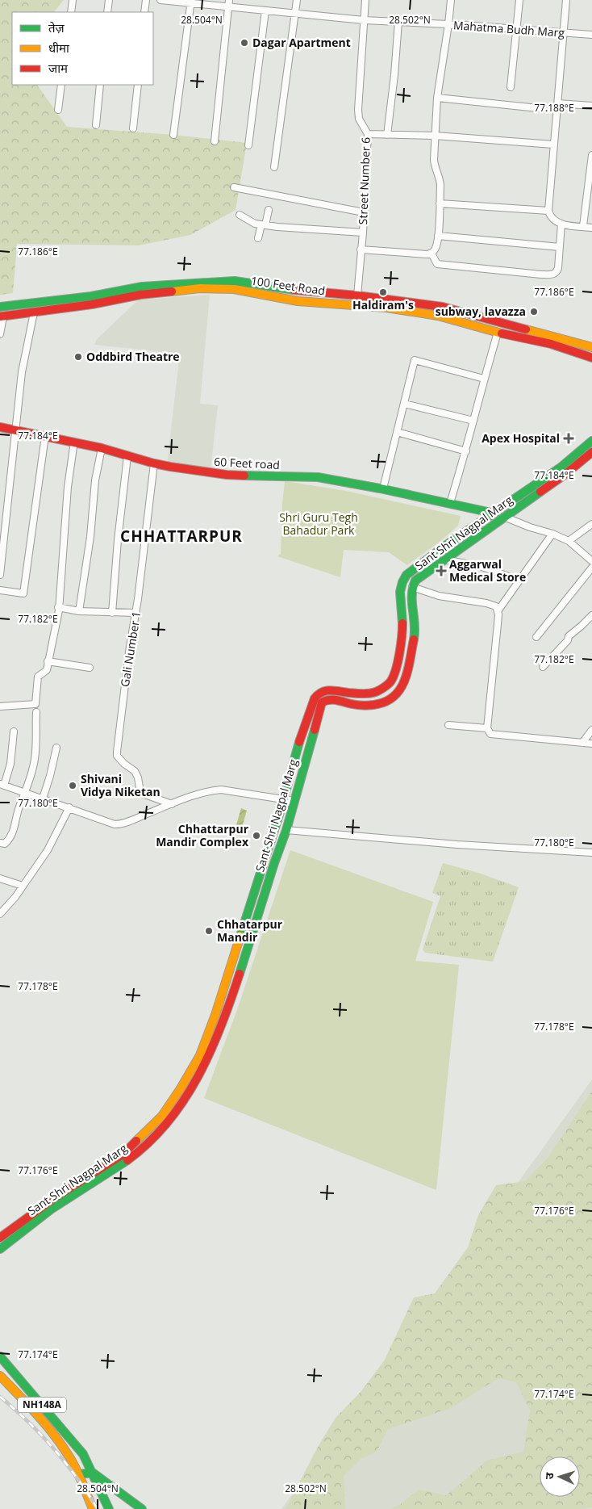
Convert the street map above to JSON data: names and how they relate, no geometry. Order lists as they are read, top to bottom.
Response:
{
  "streets": {
    "main road": [
      "100 Feet Road",
      "60 Feet road",
      "Sant Shri Nagpal Marg",
      "NH148A"
    ],
    "street": ["Mahatma Budh Marg", "Street Number 6", "Gali Number 1"]
  },
  "crossings": [
    ["Mahatma Budh Marg", "Street Number 6"],
    ["Street Number 6", "100 Feet Road"],
    ["60 Feet road", "Sant Shri Nagpal Marg"],
    ["60 Feet road", "Gali Number 1"]
  ],
  "districts": ["CHHATTARPUR"],
  "parks": ["Shri Guru Tegh Bahadur Park"],
  "places": {
    "other": [
      "Dagar Apartment",
      "Haldiram's",
      "subway, lavazza",
      "Oddbird Theatre",
      "Shivani Vidya Niketan",
      "Chhattarpur Mandir Complex",
      "Chhatarpur Mandir"
    ],
    "health": ["Apex Hospital", "Aggarwal Medical Store"]
  },
  "legend": ["तेज़", "धीमा", "जाम"],
  "north": "left",
  "coordinates": [
    "28.504°N",
    "28.502°N",
    "77.188°E",
    "77.186°E",
    "77.184°E",
    "77.182°E",
    "77.180°E",
    "77.178°E",
    "77.176°E",
    "77.174°E"
  ]
}
